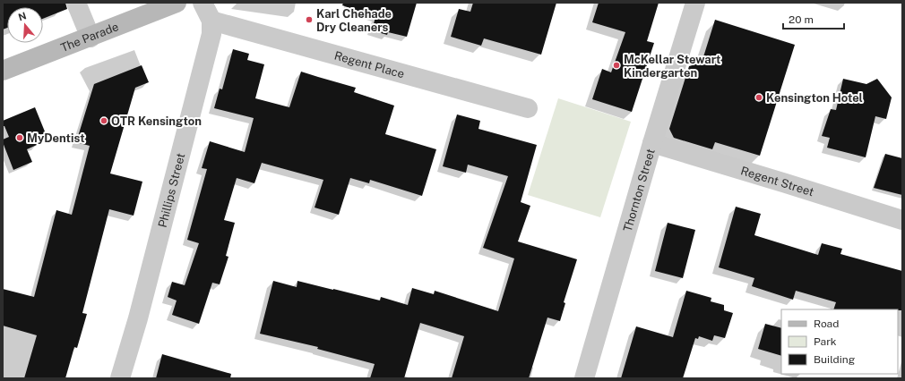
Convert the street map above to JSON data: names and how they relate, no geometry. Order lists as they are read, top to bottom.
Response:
{
  "streets": {
    "main road": ["The Parade"],
    "street": [
      "Regent Place",
      "Regent Street",
      "Phillips Street",
      "Thornton Street"
    ]
  },
  "crossings": [
    ["Regent Place", "Phillips Street"],
    ["Regent Street", "Thornton Street"]
  ],
  "places": [
    "Karl Chehade Dry Cleaners",
    "McKellar Stewart Kindergarten",
    "Kensington Hotel",
    "OTR Kensington",
    "MyDentist"
  ],
  "legend": ["Road", "Park", "Building"],
  "scale_bar": "20 m",
  "north": "top"
}
